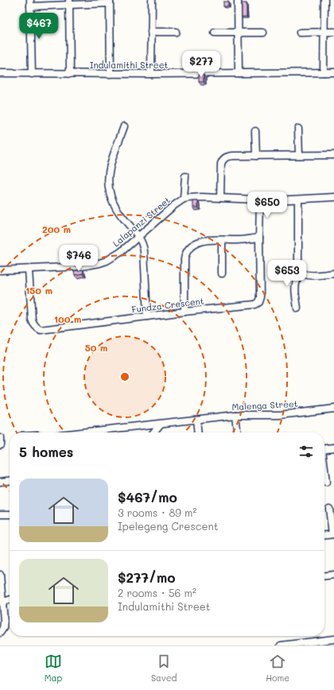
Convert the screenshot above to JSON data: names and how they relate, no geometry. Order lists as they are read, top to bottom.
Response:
{
  "streets": {
    "street": [
      "Indulamithi Street",
      "Lalapanzi Street",
      "Fundza Crescent",
      "Malenga Street"
    ]
  },
  "crossings": [
    ["Lalapanzi Street", "Fundza Crescent"]
  ],
  "page": {
    "price": [
      "$467",
      "$277",
      "$650",
      "$746",
      "$653"
    ],
    "heading": "5 homes",
    "list": [
      {
        "name": "$467/mo",
        "note": "3 rooms · 89 m² · Ipelegeng Crescent"
      },
      {
        "name": "$277/mo",
        "note": "2 rooms · 56 m² · Indulamithi Street"
      }
    ],
    "tabs": ["Map", "Saved", "Home"]
  },
  "rings": [
    "200 m",
    "150 m",
    "100 m",
    "50 m"
  ]
}
